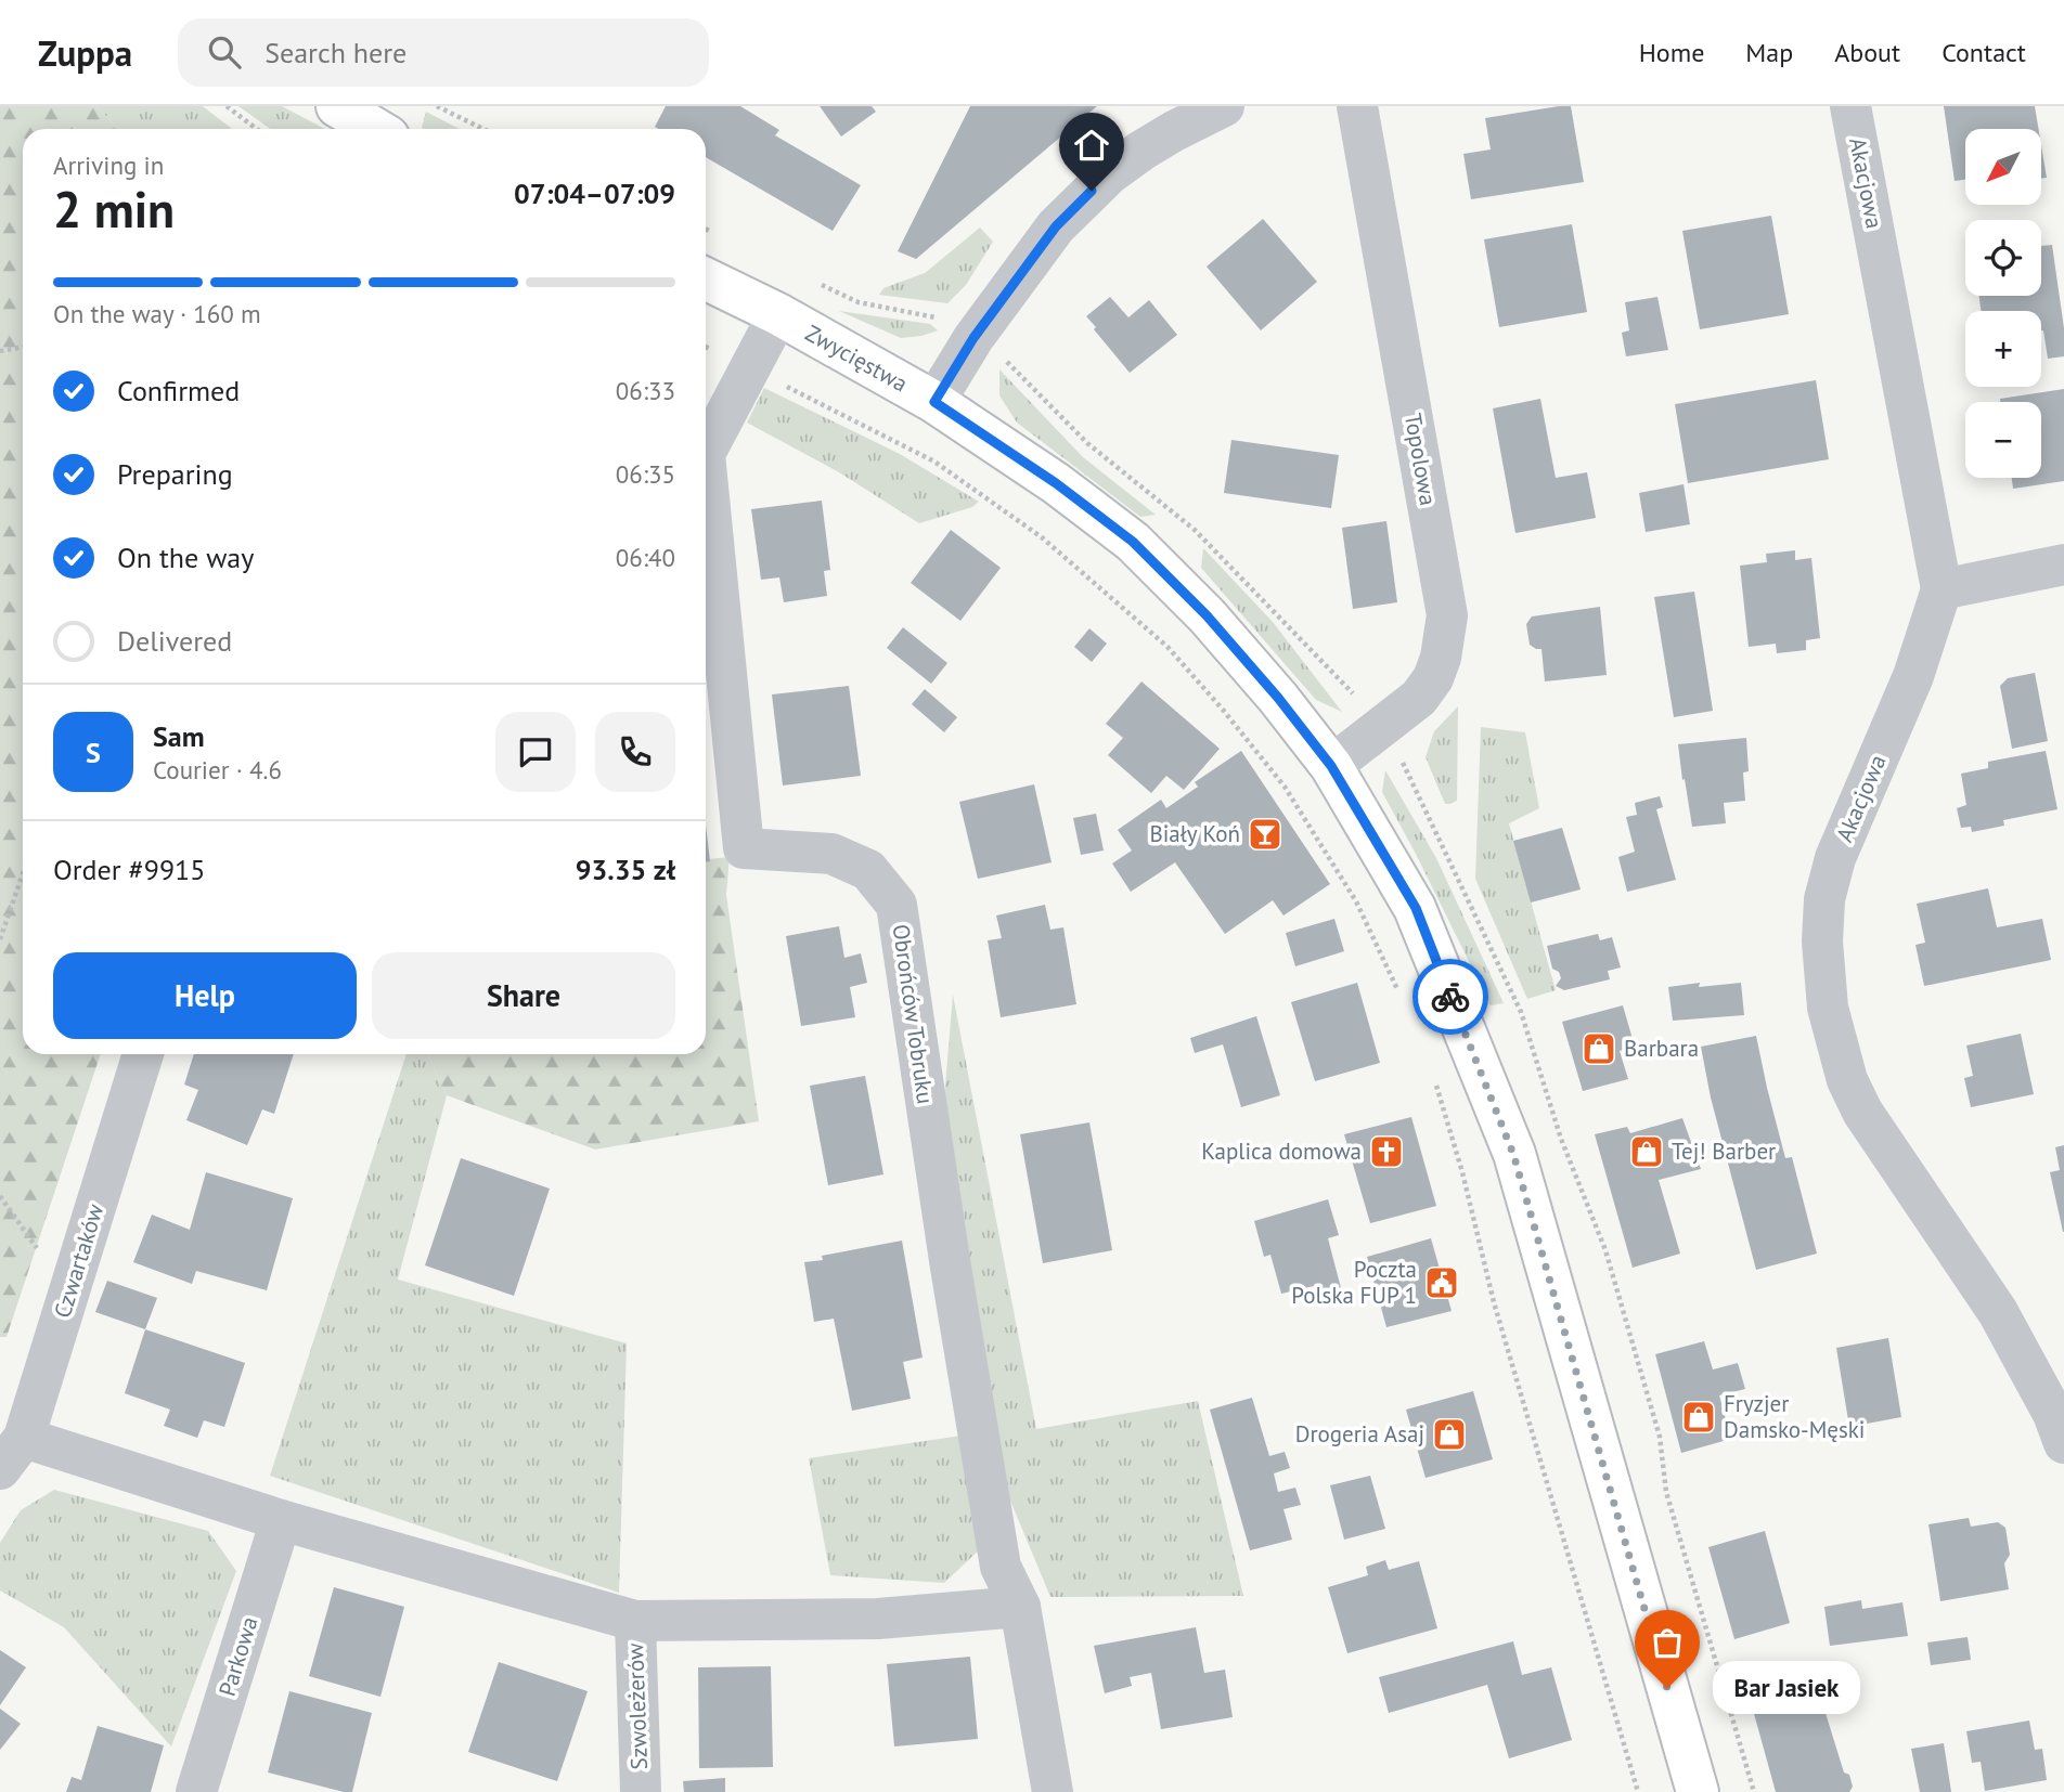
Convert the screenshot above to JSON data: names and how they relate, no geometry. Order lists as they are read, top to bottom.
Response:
{
  "streets": {
    "main road": ["Zwycięstwa"],
    "street": [
      "Akacjowa",
      "Topolowa",
      "Obrońców Tobruku",
      "Czwartaków",
      "Parkowa",
      "Szwoleżerów"
    ]
  },
  "crossings": [
    ["Zwycięstwa", "Topolowa"],
    ["Zwycięstwa", "Obrońców Tobruku"]
  ],
  "places": {
    "bar": ["Biały Koń"],
    "shop": [
      "Barbara",
      "Tej! Barber",
      "Fryzjer Damsko-Męski",
      "Drogeria Asaj"
    ],
    "church": ["Kaplica domowa"],
    "public building": ["Poczta Polska FUP 1"],
    "other": ["Bar Jasiek"]
  },
  "north": "bottom left",
  "page": {
    "header": "Zuppa",
    "search": "Search here",
    "nav": [
      "Home",
      "Map",
      "About",
      "Contact"
    ],
    "map_buttons": ["+", "−"],
    "heading": ["2 min", "Arriving in", "07:04–07:09"],
    "panel": [
      "Sam",
      "Courier · 4.6",
      "Order #9915",
      "93.35 zł"
    ],
    "bar": "On the way · 160 m",
    "list": [
      ["Confirmed", "06:33"],
      ["Preparing", "06:35"],
      ["On the way", "06:40"],
      "Delivered"
    ],
    "round": "S",
    "buttons": ["Help", "Share"],
    "bubble": "Bar Jasiek"
  }
}
